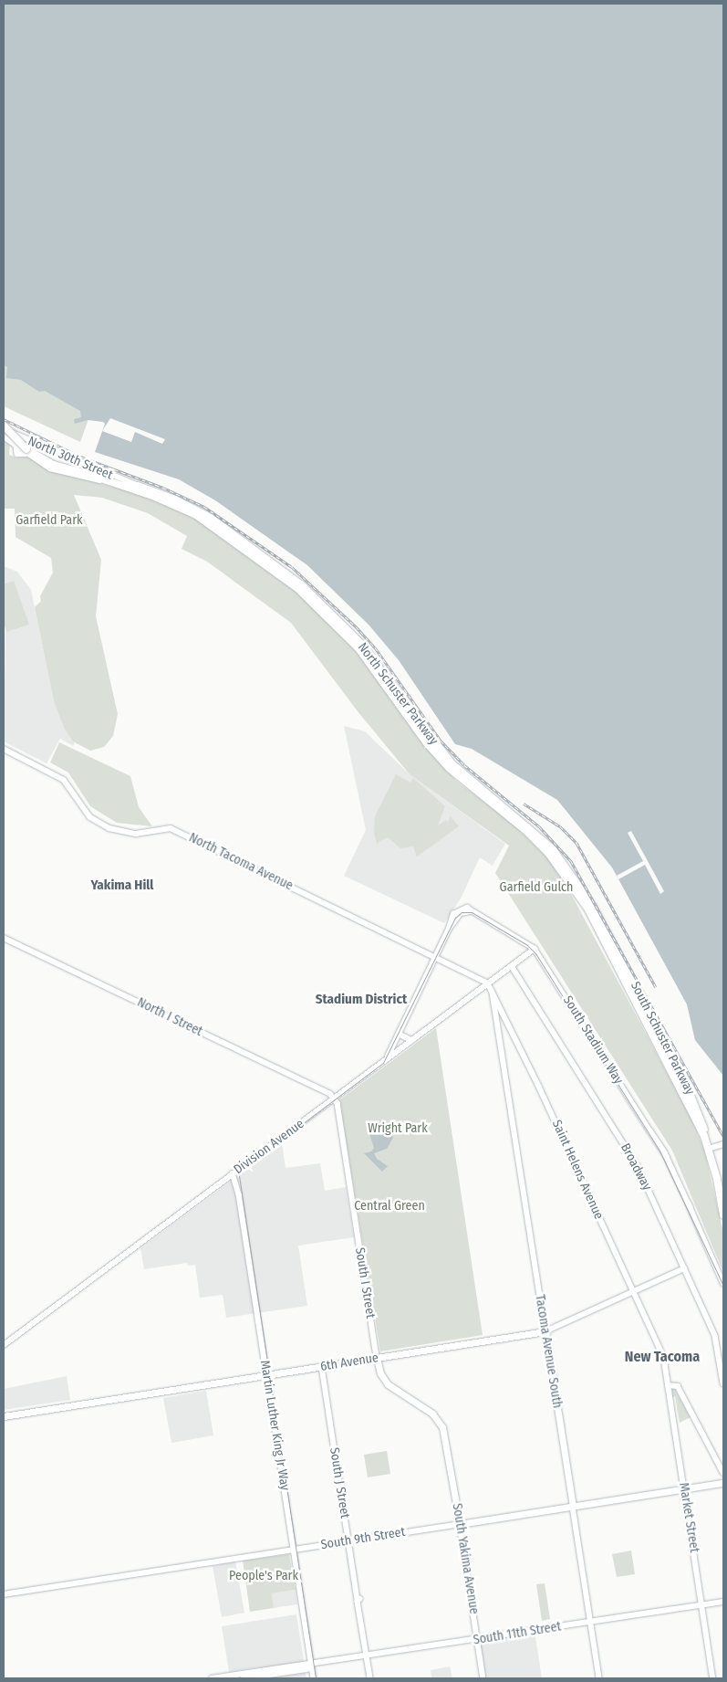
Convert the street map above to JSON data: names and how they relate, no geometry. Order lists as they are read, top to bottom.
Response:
{
  "streets": {
    "highway": ["North Schuster Parkway", "South Schuster Parkway"],
    "main road": [
      "North 30th Street",
      "North Tacoma Avenue",
      "North I Street",
      "South Stadium Way",
      "Division Avenue",
      "Broadway",
      "Saint Helens Avenue",
      "South I Street",
      "Tacoma Avenue South",
      "6th Avenue",
      "Martin Luther King Jr Way",
      "South J Street",
      "Market Street",
      "South 9th Street",
      "South Yakima Avenue",
      "South 11th Street"
    ]
  },
  "crossings": [
    ["North 30th Street", "North Schuster Parkway"],
    ["North Schuster Parkway", "South Schuster Parkway"],
    ["North Tacoma Avenue", "Division Avenue"],
    ["North Tacoma Avenue", "Saint Helens Avenue"],
    ["North I Street", "Division Avenue"],
    ["North I Street", "South I Street"],
    ["South Stadium Way", "Division Avenue"],
    ["Division Avenue", "Broadway"],
    ["Division Avenue", "Saint Helens Avenue"],
    ["Division Avenue", "South I Street"],
    ["Division Avenue", "Martin Luther King Jr Way"],
    ["Broadway", "6th Avenue"],
    ["Saint Helens Avenue", "Tacoma Avenue South"],
    ["Saint Helens Avenue", "6th Avenue"],
    ["Saint Helens Avenue", "Market Street"],
    ["South I Street", "6th Avenue"],
    ["South I Street", "South Yakima Avenue"],
    ["Tacoma Avenue South", "6th Avenue"],
    ["Tacoma Avenue South", "South 9th Street"],
    ["Tacoma Avenue South", "South 11th Street"],
    ["6th Avenue", "Martin Luther King Jr Way"],
    ["6th Avenue", "South J Street"],
    ["Martin Luther King Jr Way", "South 9th Street"],
    ["Martin Luther King Jr Way", "South 11th Street"],
    ["South J Street", "South 9th Street"],
    ["South J Street", "South 11th Street"],
    ["Market Street", "South 9th Street"],
    ["Market Street", "South 11th Street"],
    ["South 9th Street", "South Yakima Avenue"],
    ["South Yakima Avenue", "South 11th Street"]
  ],
  "districts": ["Yakima Hill", "Stadium District", "New Tacoma"],
  "parks": [
    "Garfield Park",
    "Garfield Gulch",
    "Wright Park",
    "Central Green",
    "People's Park"
  ]
}
